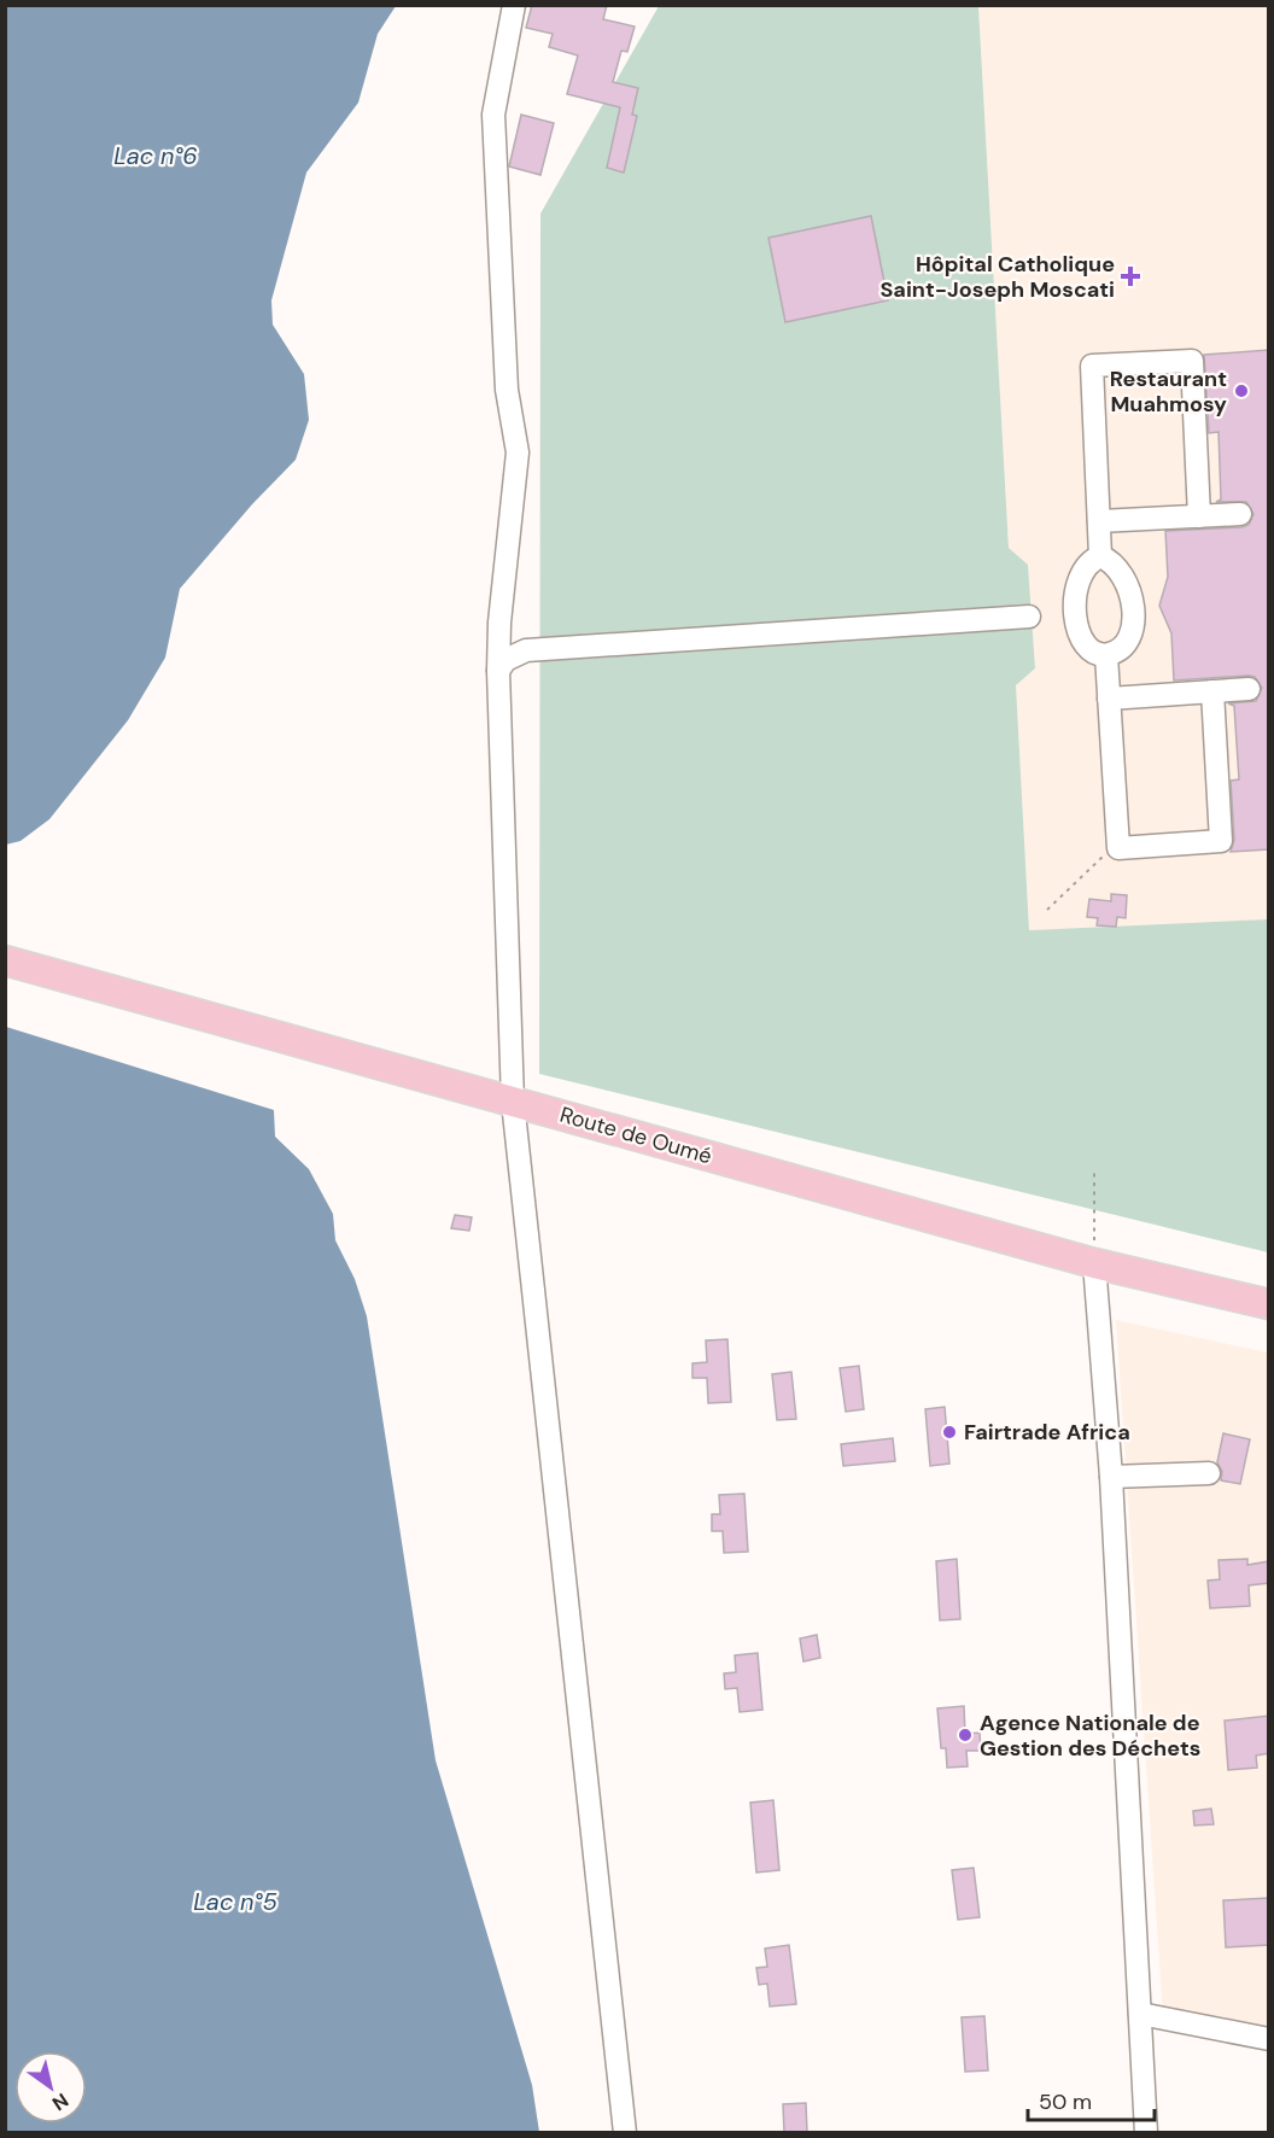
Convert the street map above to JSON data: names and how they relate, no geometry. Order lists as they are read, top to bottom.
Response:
{
  "streets": {
    "main road": ["Route de Oumé"]
  },
  "water": ["Lac n°6", "Lac n°5"],
  "places": {
    "health": ["Hôpital Catholique Saint-Joseph Moscati"],
    "other": ["Restaurant Muahmosy", "Fairtrade Africa", "Agence Nationale de Gestion des Déchets"]
  },
  "scale_bar": "50 m",
  "north": "bottom right"
}
